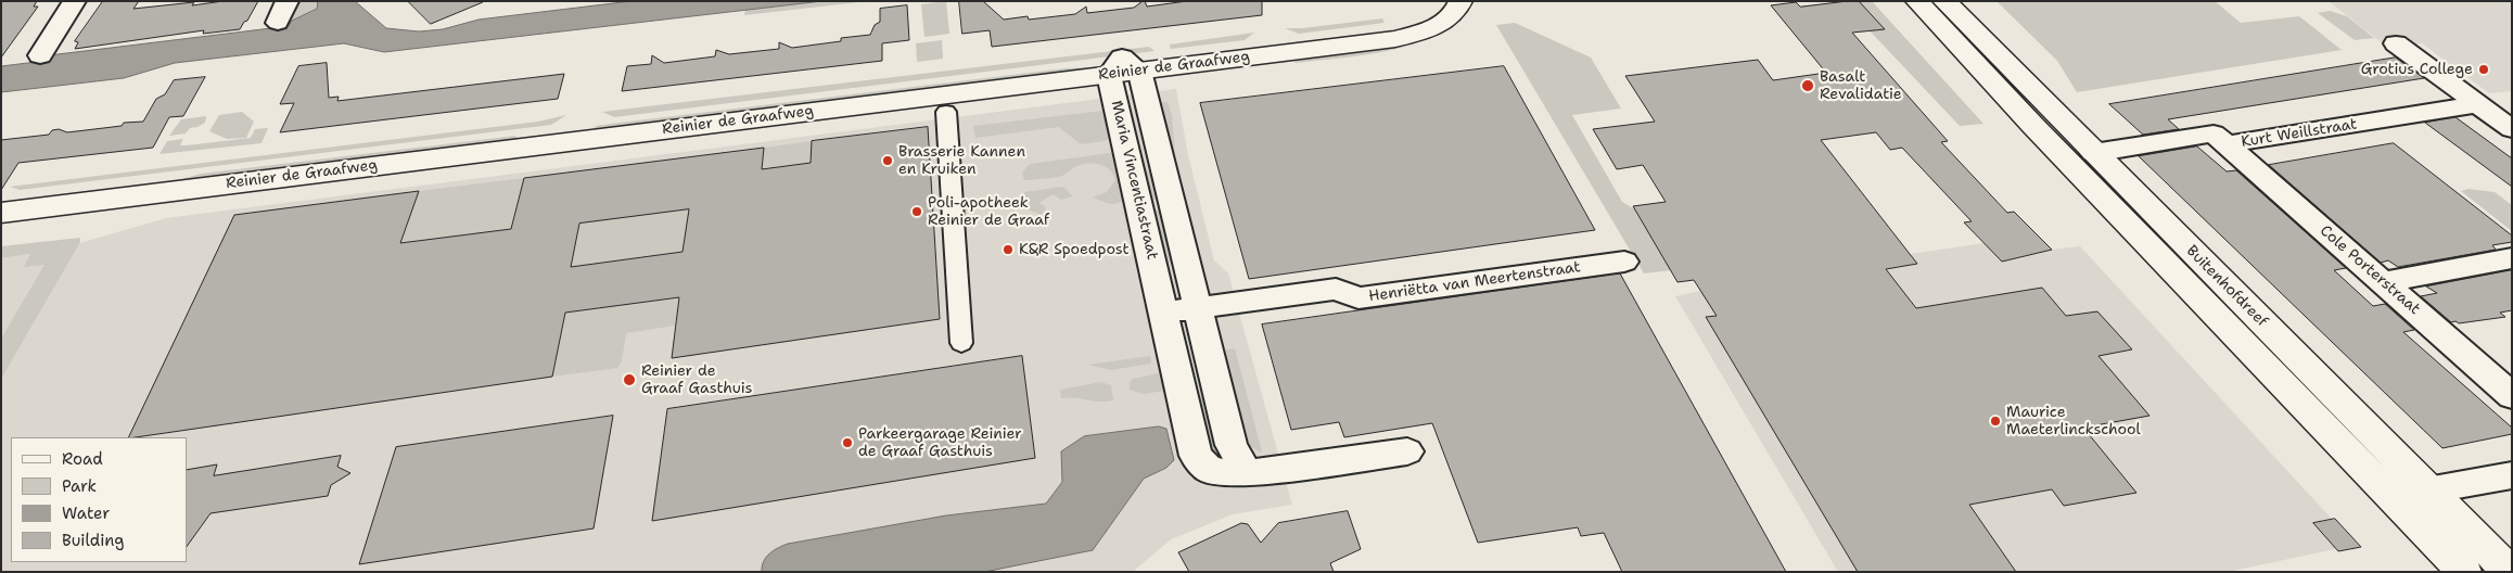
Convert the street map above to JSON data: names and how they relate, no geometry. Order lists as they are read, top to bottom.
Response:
{
  "streets": {
    "main road": ["Reinier de Graafweg", "Buitenhofdreef"],
    "street": [
      "Kurt Weillstraat",
      "Maria Vincentiastraat",
      "Cole Porterstraat",
      "Henriëtta van Meertenstraat"
    ]
  },
  "crossings": [
    ["Reinier de Graafweg", "Maria Vincentiastraat"],
    ["Kurt Weillstraat", "Cole Porterstraat"],
    ["Kurt Weillstraat", "Buitenhofdreef"],
    ["Maria Vincentiastraat", "Henriëtta van Meertenstraat"]
  ],
  "places": [
    "Grotius College",
    "Basalt Revalidatie",
    "Brasserie Kannen en Kruiken",
    "Poli-apotheek Reinier de Graaf",
    "K&R Spoedpost",
    "Reinier de Graaf Gasthuis",
    "Maurice Maeterlinckschool",
    "Parkeergarage Reinier de Graaf Gasthuis"
  ],
  "legend": [
    "Road",
    "Park",
    "Water",
    "Building"
  ]
}
